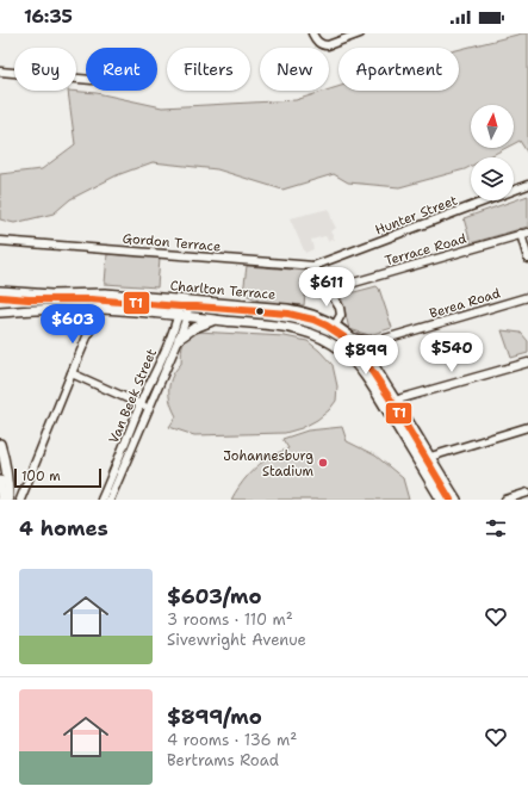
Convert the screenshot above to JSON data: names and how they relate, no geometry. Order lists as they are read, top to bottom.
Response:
{
  "streets": {
    "main road": ["Charlton Terrace"],
    "street": [
      "Hunter Street",
      "Gordon Terrace",
      "Terrace Road",
      "Berea Road",
      "Van Beek Street"
    ]
  },
  "crossings": [
    ["Hunter Street", "Gordon Terrace"],
    ["Charlton Terrace", "Berea Road"],
    ["Charlton Terrace", "Van Beek Street"]
  ],
  "places": ["Johannesburg Stadium"],
  "lines": ["transit line T1"],
  "scale_bar": "100 m",
  "north": "top",
  "page": {
    "status": "16:35",
    "chip": [
      "Buy",
      "Rent",
      "Filters",
      "New",
      "Apartment"
    ],
    "price": [
      "$611",
      "$603",
      "$540",
      "$899"
    ],
    "scale": "100 m",
    "heading": "4 homes",
    "list": [
      {
        "name": "$603/mo",
        "note": "3 rooms · 110 m² · Sivewright Avenue"
      },
      {
        "name": "$899/mo",
        "note": "4 rooms · 136 m² · Bertrams Road"
      }
    ]
  }
}
